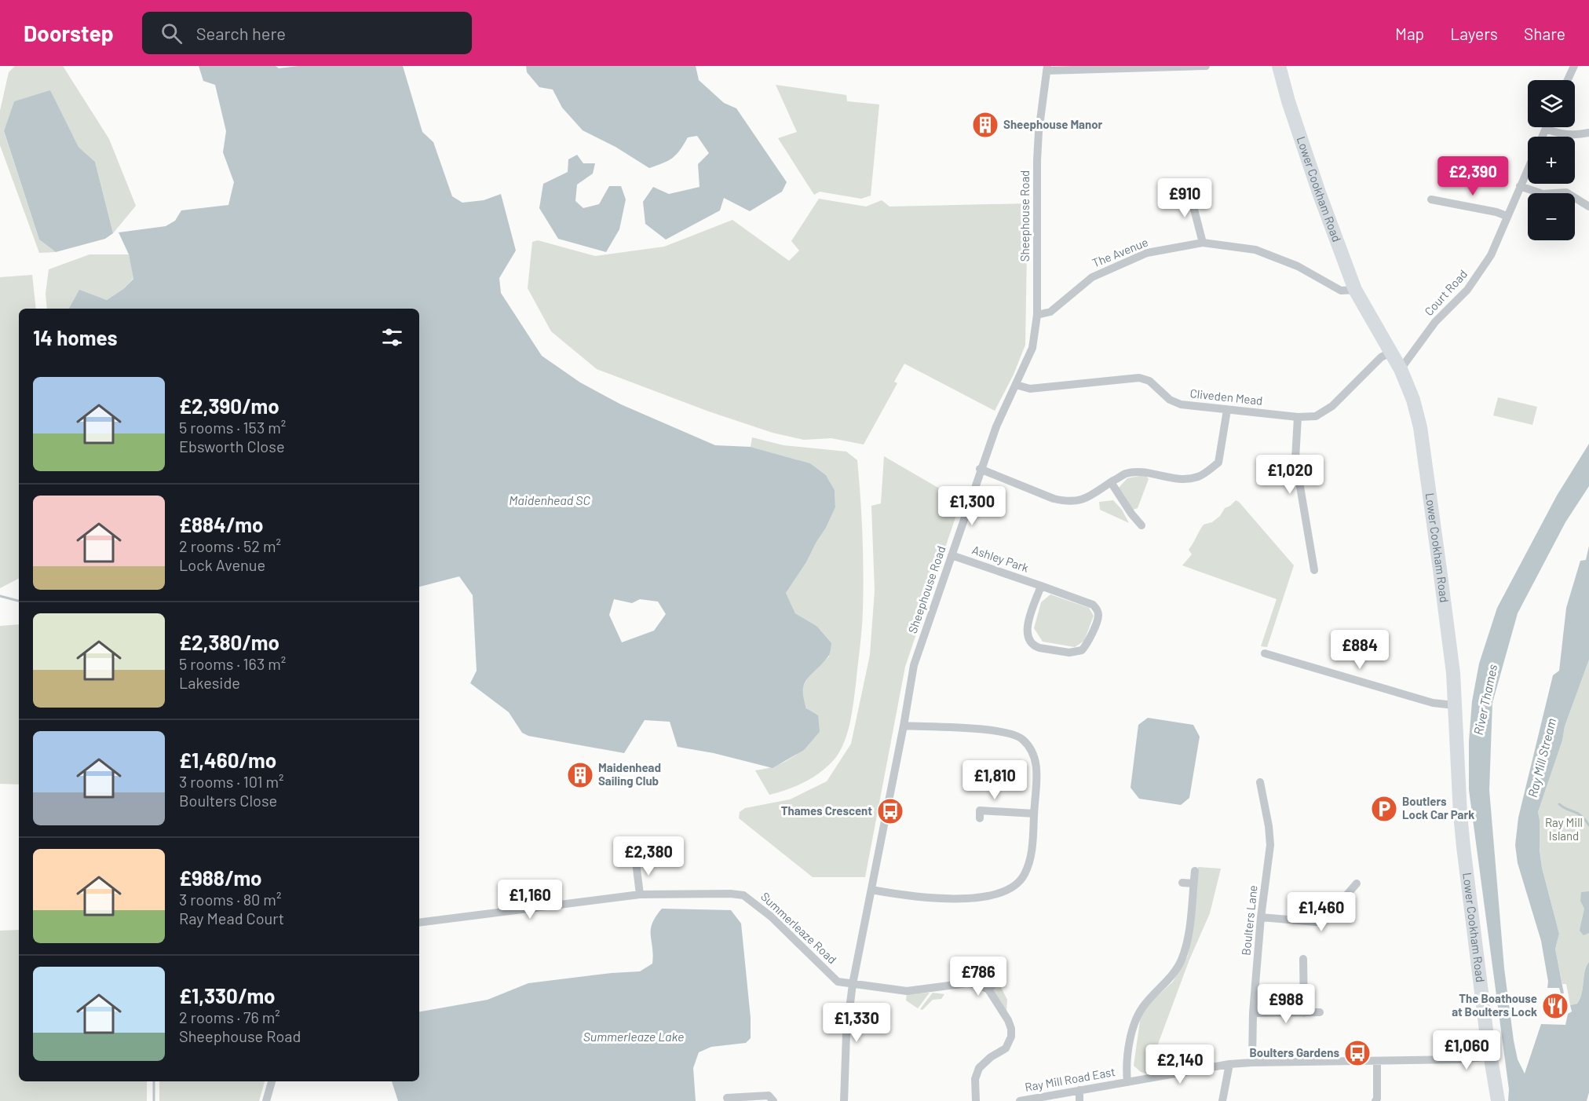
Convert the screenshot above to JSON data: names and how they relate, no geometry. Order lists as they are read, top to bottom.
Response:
{
  "streets": {
    "main road": ["Lower Cookham Road"],
    "street": [
      "Sheephouse Road",
      "The Avenue",
      "Court Road",
      "Cliveden Mead",
      "Ashley Park",
      "Boulters Lane",
      "Summerleaze Road",
      "Ray Mill Road East"
    ]
  },
  "crossings": [
    ["Lower Cookham Road", "The Avenue"],
    ["Lower Cookham Road", "Court Road"],
    ["Lower Cookham Road", "Cliveden Mead"],
    ["Lower Cookham Road", "Ray Mill Road East"],
    ["Sheephouse Road", "The Avenue"],
    ["Sheephouse Road", "Cliveden Mead"],
    ["Sheephouse Road", "Ashley Park"],
    ["Sheephouse Road", "Summerleaze Road"],
    ["Boulters Lane", "Ray Mill Road East"]
  ],
  "water": [
    "Maidenhead SC",
    "River Thames",
    "Ray Mill Stream",
    "Summerleaze Lake"
  ],
  "parks": ["Ray Mill Island"],
  "places": {
    "building": ["Sheephouse Manor", "Maidenhead Sailing Club"],
    "parking": ["Boutlers Lock Car Park"],
    "bus stop": ["Thames Crescent", "Boulters Gardens"],
    "restaurant": ["The Boathouse at Boulters Lock"]
  },
  "page": {
    "header": "Doorstep",
    "search": "Search here",
    "nav": ["Map", "Layers", "Share"],
    "map_buttons": ["+", "−"],
    "price": [
      "£2,390",
      "£910",
      "£1,020",
      "£1,300",
      "£884",
      "£1,810",
      "£2,380",
      "£1,160",
      "£1,460",
      "£786",
      "£988",
      "£1,330",
      "£1,060",
      "£2,140"
    ],
    "heading": "14 homes",
    "list": [
      {
        "name": "£2,390/mo",
        "note": "5 rooms · 153 m² · Ebsworth Close"
      },
      {
        "name": "£884/mo",
        "note": "2 rooms · 52 m² · Lock Avenue"
      },
      {
        "name": "£2,380/mo",
        "note": "5 rooms · 163 m² · Lakeside"
      },
      {
        "name": "£1,460/mo",
        "note": "3 rooms · 101 m² · Boulters Close"
      },
      {
        "name": "£988/mo",
        "note": "3 rooms · 80 m² · Ray Mead Court"
      },
      {
        "name": "£1,330/mo",
        "note": "2 rooms · 76 m² · Sheephouse Road"
      }
    ]
  }
}
